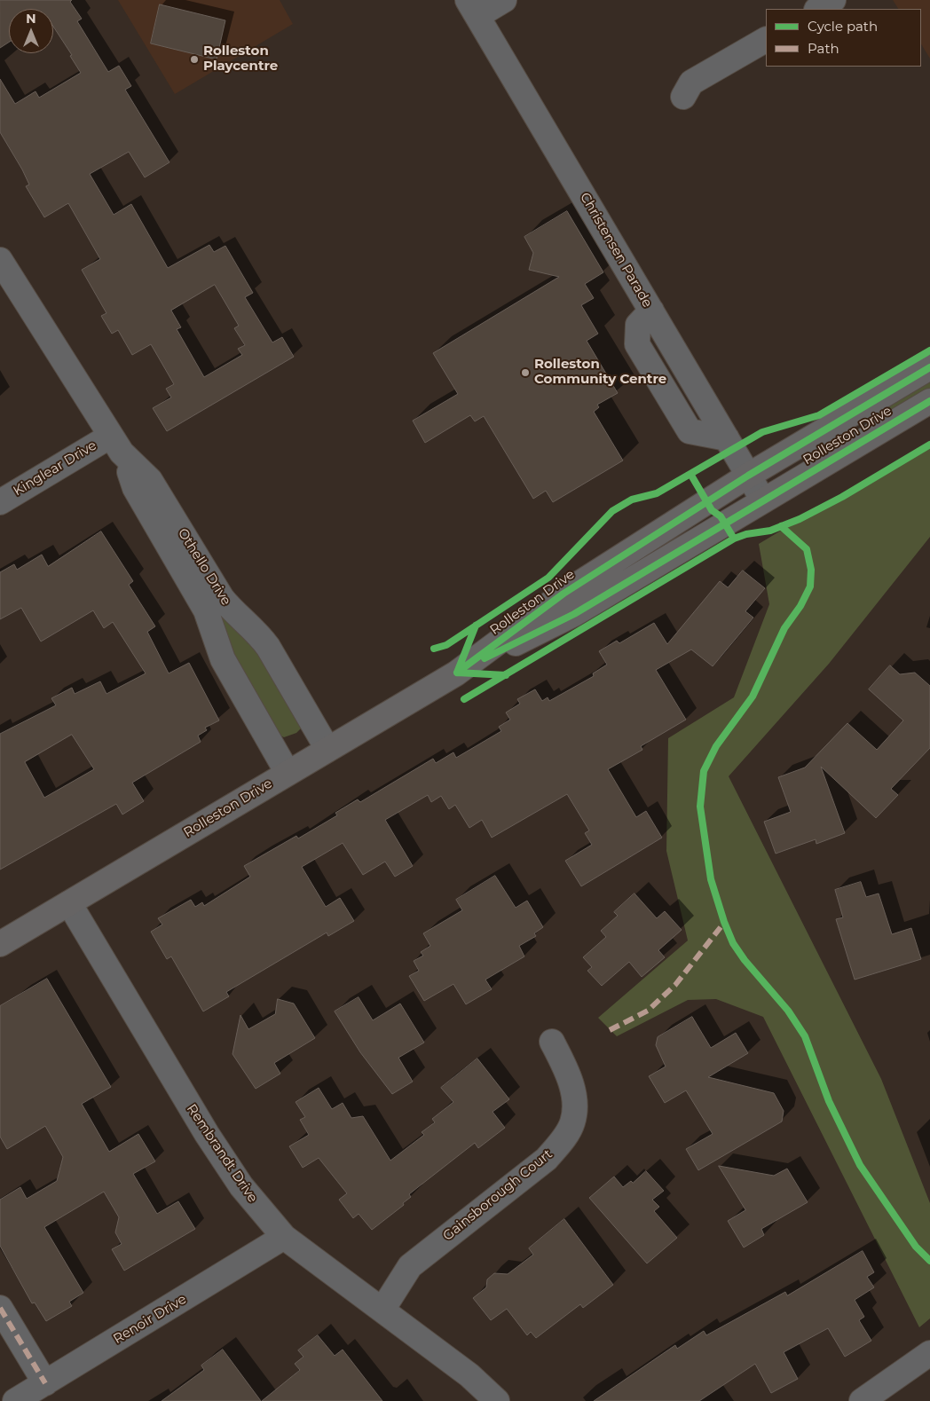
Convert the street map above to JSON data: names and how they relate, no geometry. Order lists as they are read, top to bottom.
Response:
{
  "streets": {
    "main road": ["Rolleston Drive"],
    "street": [
      "Christensen Parade",
      "Kinglear Drive",
      "Othello Drive",
      "Rembrandt Drive",
      "Gainsborough Court",
      "Renoir Drive"
    ]
  },
  "crossings": [
    ["Christensen Parade", "Rolleston Drive"],
    ["Rolleston Drive", "Othello Drive"],
    ["Rolleston Drive", "Rembrandt Drive"],
    ["Kinglear Drive", "Othello Drive"],
    ["Rembrandt Drive", "Gainsborough Court"],
    ["Rembrandt Drive", "Renoir Drive"]
  ],
  "places": ["Rolleston Playcentre", "Rolleston Community Centre"],
  "legend": ["Cycle path", "Path"],
  "north": "top"
}
